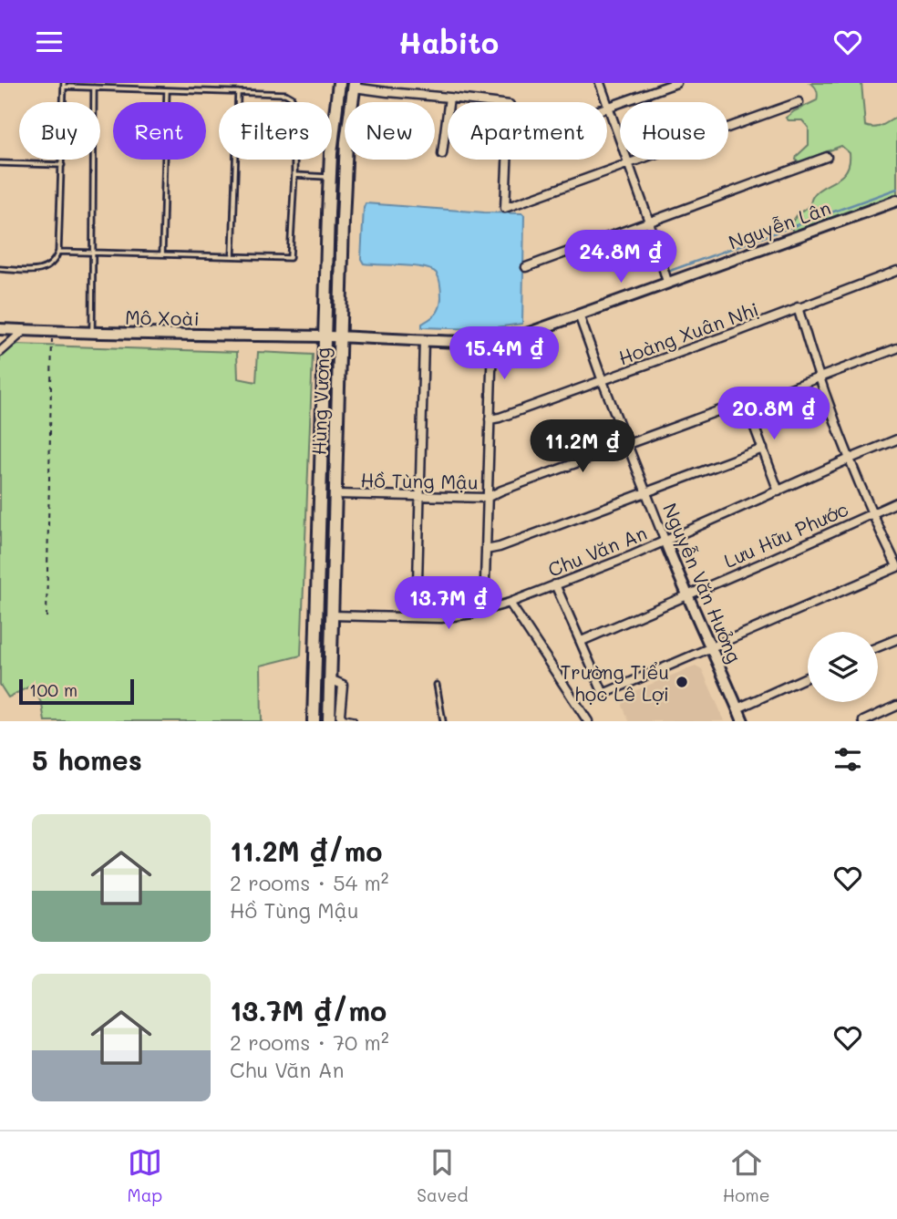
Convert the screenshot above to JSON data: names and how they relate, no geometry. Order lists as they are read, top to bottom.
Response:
{
  "streets": {
    "main road": ["Hùng Vương"],
    "street": [
      "Nguyễn Lân",
      "Mô Xoài",
      "Hoàng Xuân Nhị",
      "Hồ Tùng Mậu",
      "Lưu Hữu Phước",
      "Chu Văn An",
      "Nguyễn Văn Hưởng"
    ]
  },
  "crossings": [
    ["Nguyễn Lân", "Mô Xoài"],
    ["Nguyễn Lân", "Hùng Vương"],
    ["Nguyễn Lân", "Nguyễn Văn Hưởng"],
    ["Mô Xoài", "Hùng Vương"],
    ["Hoàng Xuân Nhị", "Nguyễn Văn Hưởng"],
    ["Hùng Vương", "Hồ Tùng Mậu"],
    ["Hùng Vương", "Chu Văn An"],
    ["Hồ Tùng Mậu", "Nguyễn Văn Hưởng"],
    ["Lưu Hữu Phước", "Nguyễn Văn Hưởng"],
    ["Chu Văn An", "Nguyễn Văn Hưởng"]
  ],
  "places": ["Trường Tiểu học Lê Lợi"],
  "scale_bar": "100 m",
  "page": {
    "header": "Habito",
    "chip": [
      "Buy",
      "Rent",
      "Filters",
      "New",
      "Apartment",
      "House"
    ],
    "price": [
      "24.8M ₫",
      "15.4M ₫",
      "20.8M ₫",
      "11.2M ₫",
      "13.7M ₫"
    ],
    "scale": "100 m",
    "heading": "5 homes",
    "list": [
      {
        "name": "11.2M ₫/mo",
        "note": "2 rooms · 54 m² · Hồ Tùng Mậu"
      },
      {
        "name": "13.7M ₫/mo",
        "note": "2 rooms · 70 m² · Chu Văn An"
      }
    ],
    "tabs": ["Map", "Saved", "Home"]
  }
}
